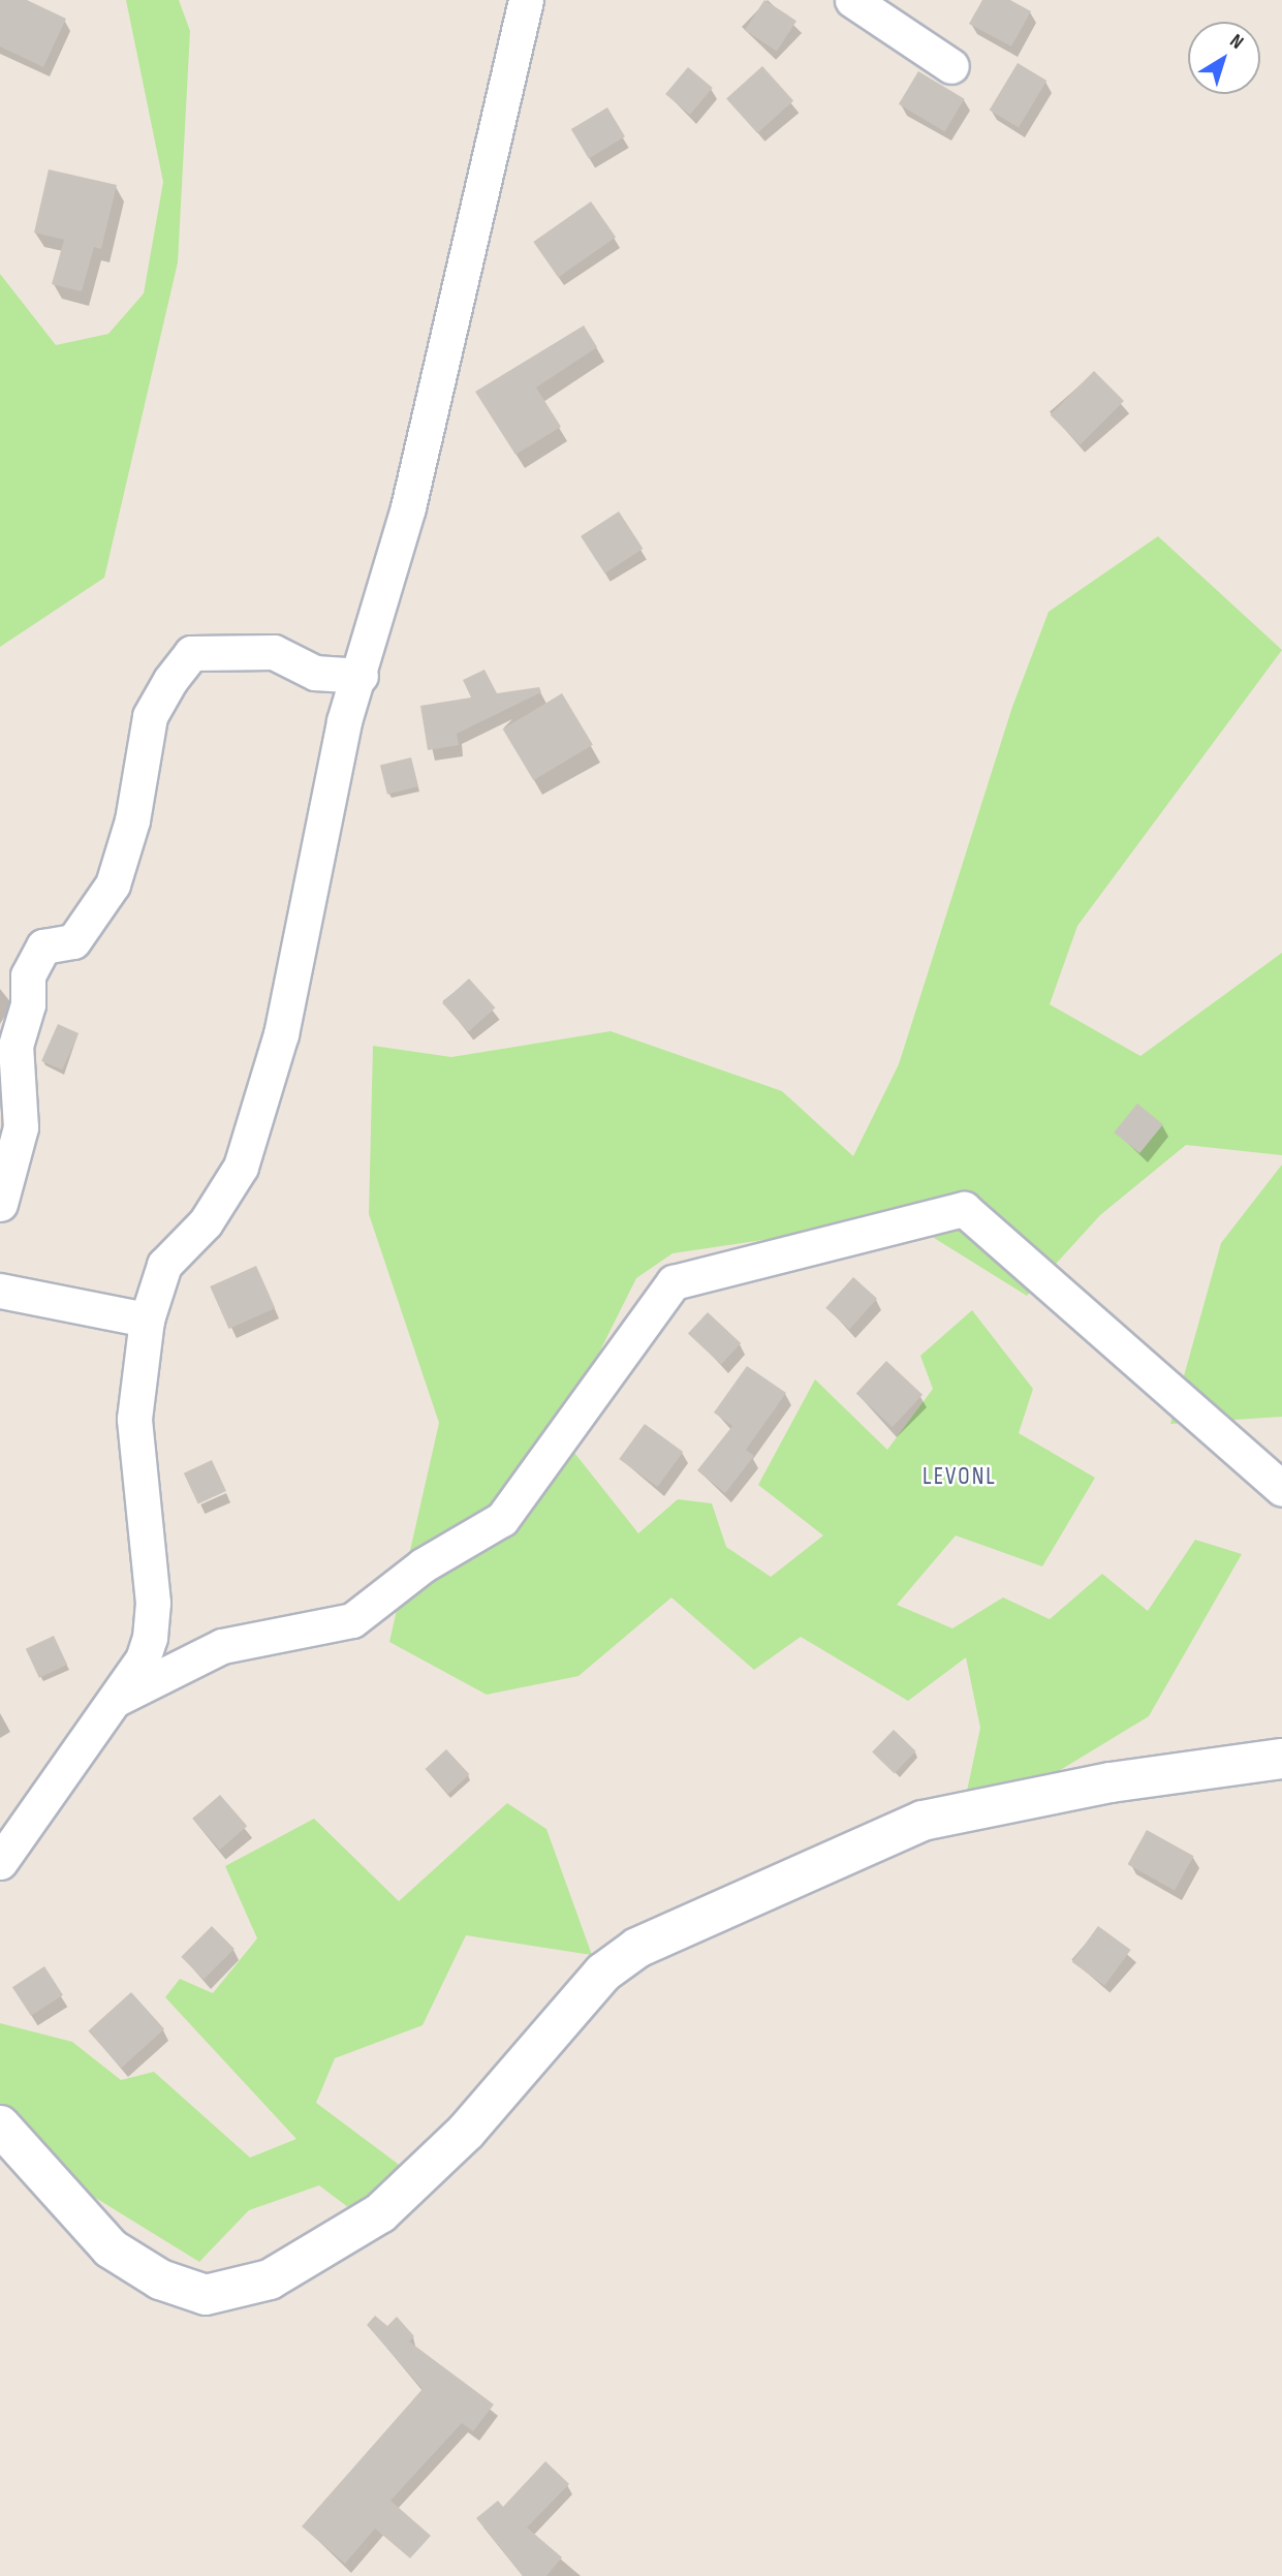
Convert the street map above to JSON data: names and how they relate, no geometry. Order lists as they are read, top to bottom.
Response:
{
  "districts": ["LEVONL"],
  "north": "top right"
}
